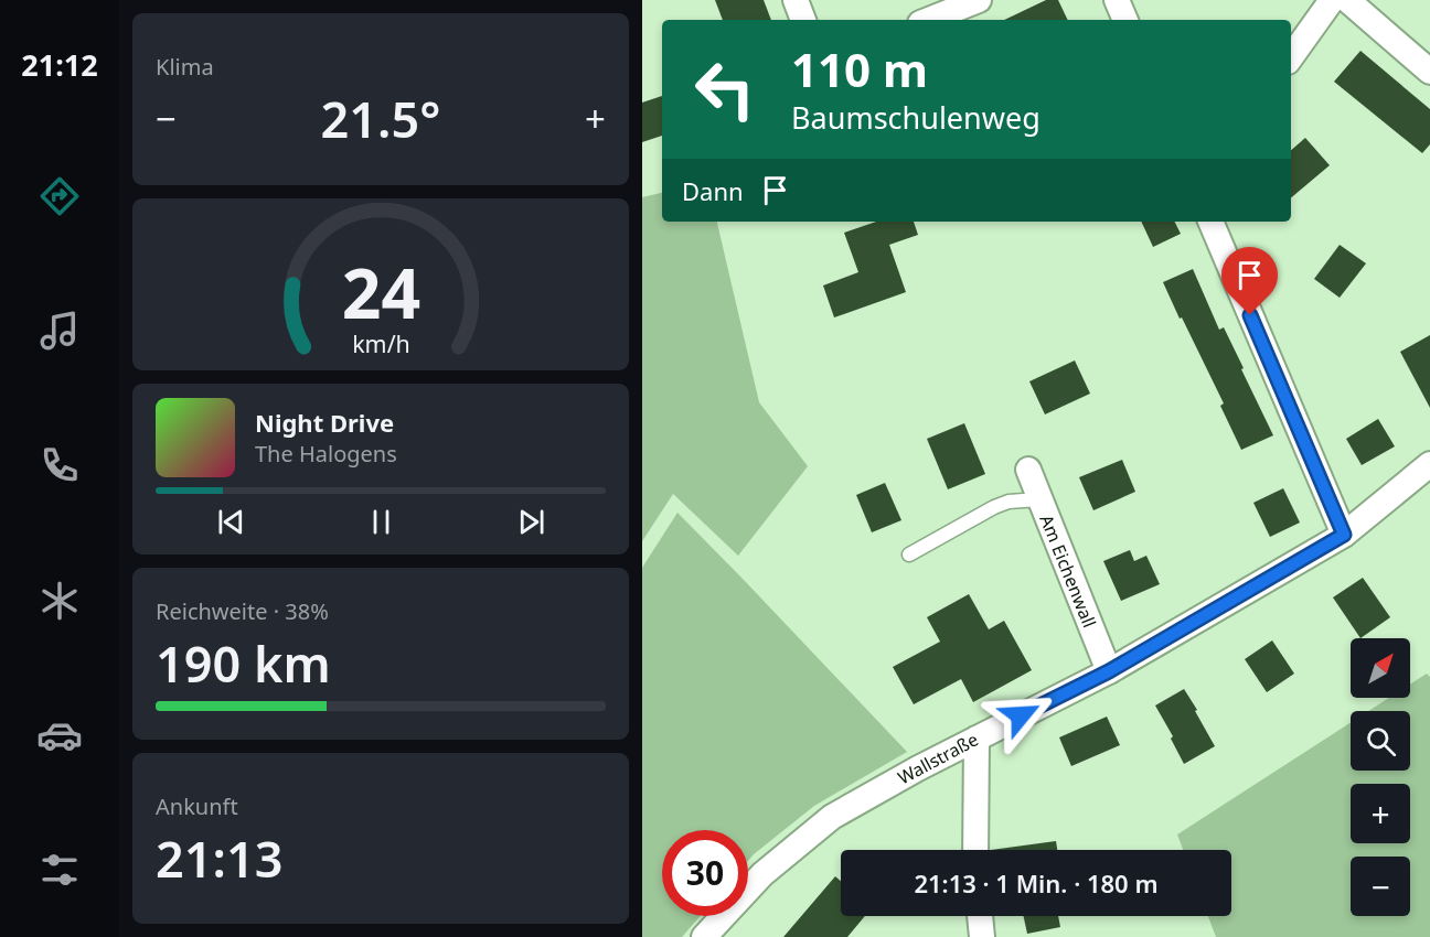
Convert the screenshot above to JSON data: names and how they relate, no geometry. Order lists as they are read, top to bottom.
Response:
{
  "streets": {
    "street": ["Am Eichenwall", "Wallstraße"]
  },
  "crossings": [
    ["Am Eichenwall", "Wallstraße"]
  ],
  "north": "top right",
  "page": {
    "tabs": "21:12",
    "tile": [
      "Klima",
      ["Reichweite · 38%", "190 km"],
      ["Ankunft", "21:13"]
    ],
    "turn": ["110 m", "Baumschulenweg"],
    "heat": ["−", "21.5°", "+"],
    "then": "Dann",
    "song": ["Night Drive", "The Halogens"],
    "map_buttons": ["+", "−"],
    "limit": "30",
    "trip": "21:13 · 1 Min. · 180 m",
    "gauge": ["24", "km/h"]
  }
}
